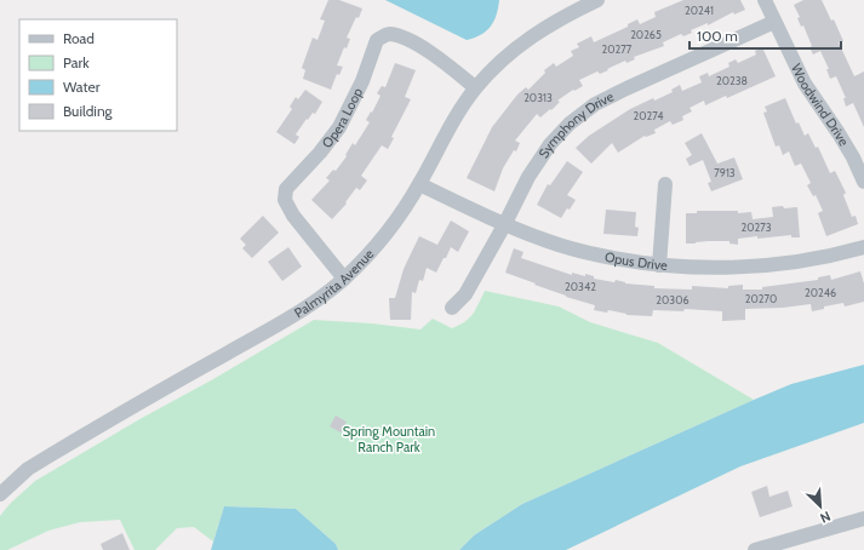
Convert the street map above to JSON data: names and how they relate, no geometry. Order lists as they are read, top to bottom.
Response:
{
  "streets": {
    "street": [
      "Woodwind Drive",
      "Opera Loop",
      "Symphony Drive",
      "Opus Drive",
      "Palmyrita Avenue"
    ]
  },
  "crossings": [
    ["Woodwind Drive", "Symphony Drive"],
    ["Opera Loop", "Palmyrita Avenue"],
    ["Symphony Drive", "Opus Drive"],
    ["Opus Drive", "Palmyrita Avenue"]
  ],
  "parks": ["Spring Mountain Ranch Park"],
  "house_numbers": [
    "20241",
    "20265",
    "20277",
    "20238",
    "20313",
    "20274",
    "7913",
    "20273",
    "20342",
    "20246",
    "20270",
    "20306"
  ],
  "legend": [
    "Road",
    "Park",
    "Water",
    "Building"
  ],
  "scale_bar": "100 m",
  "north": "bottom right"
}
